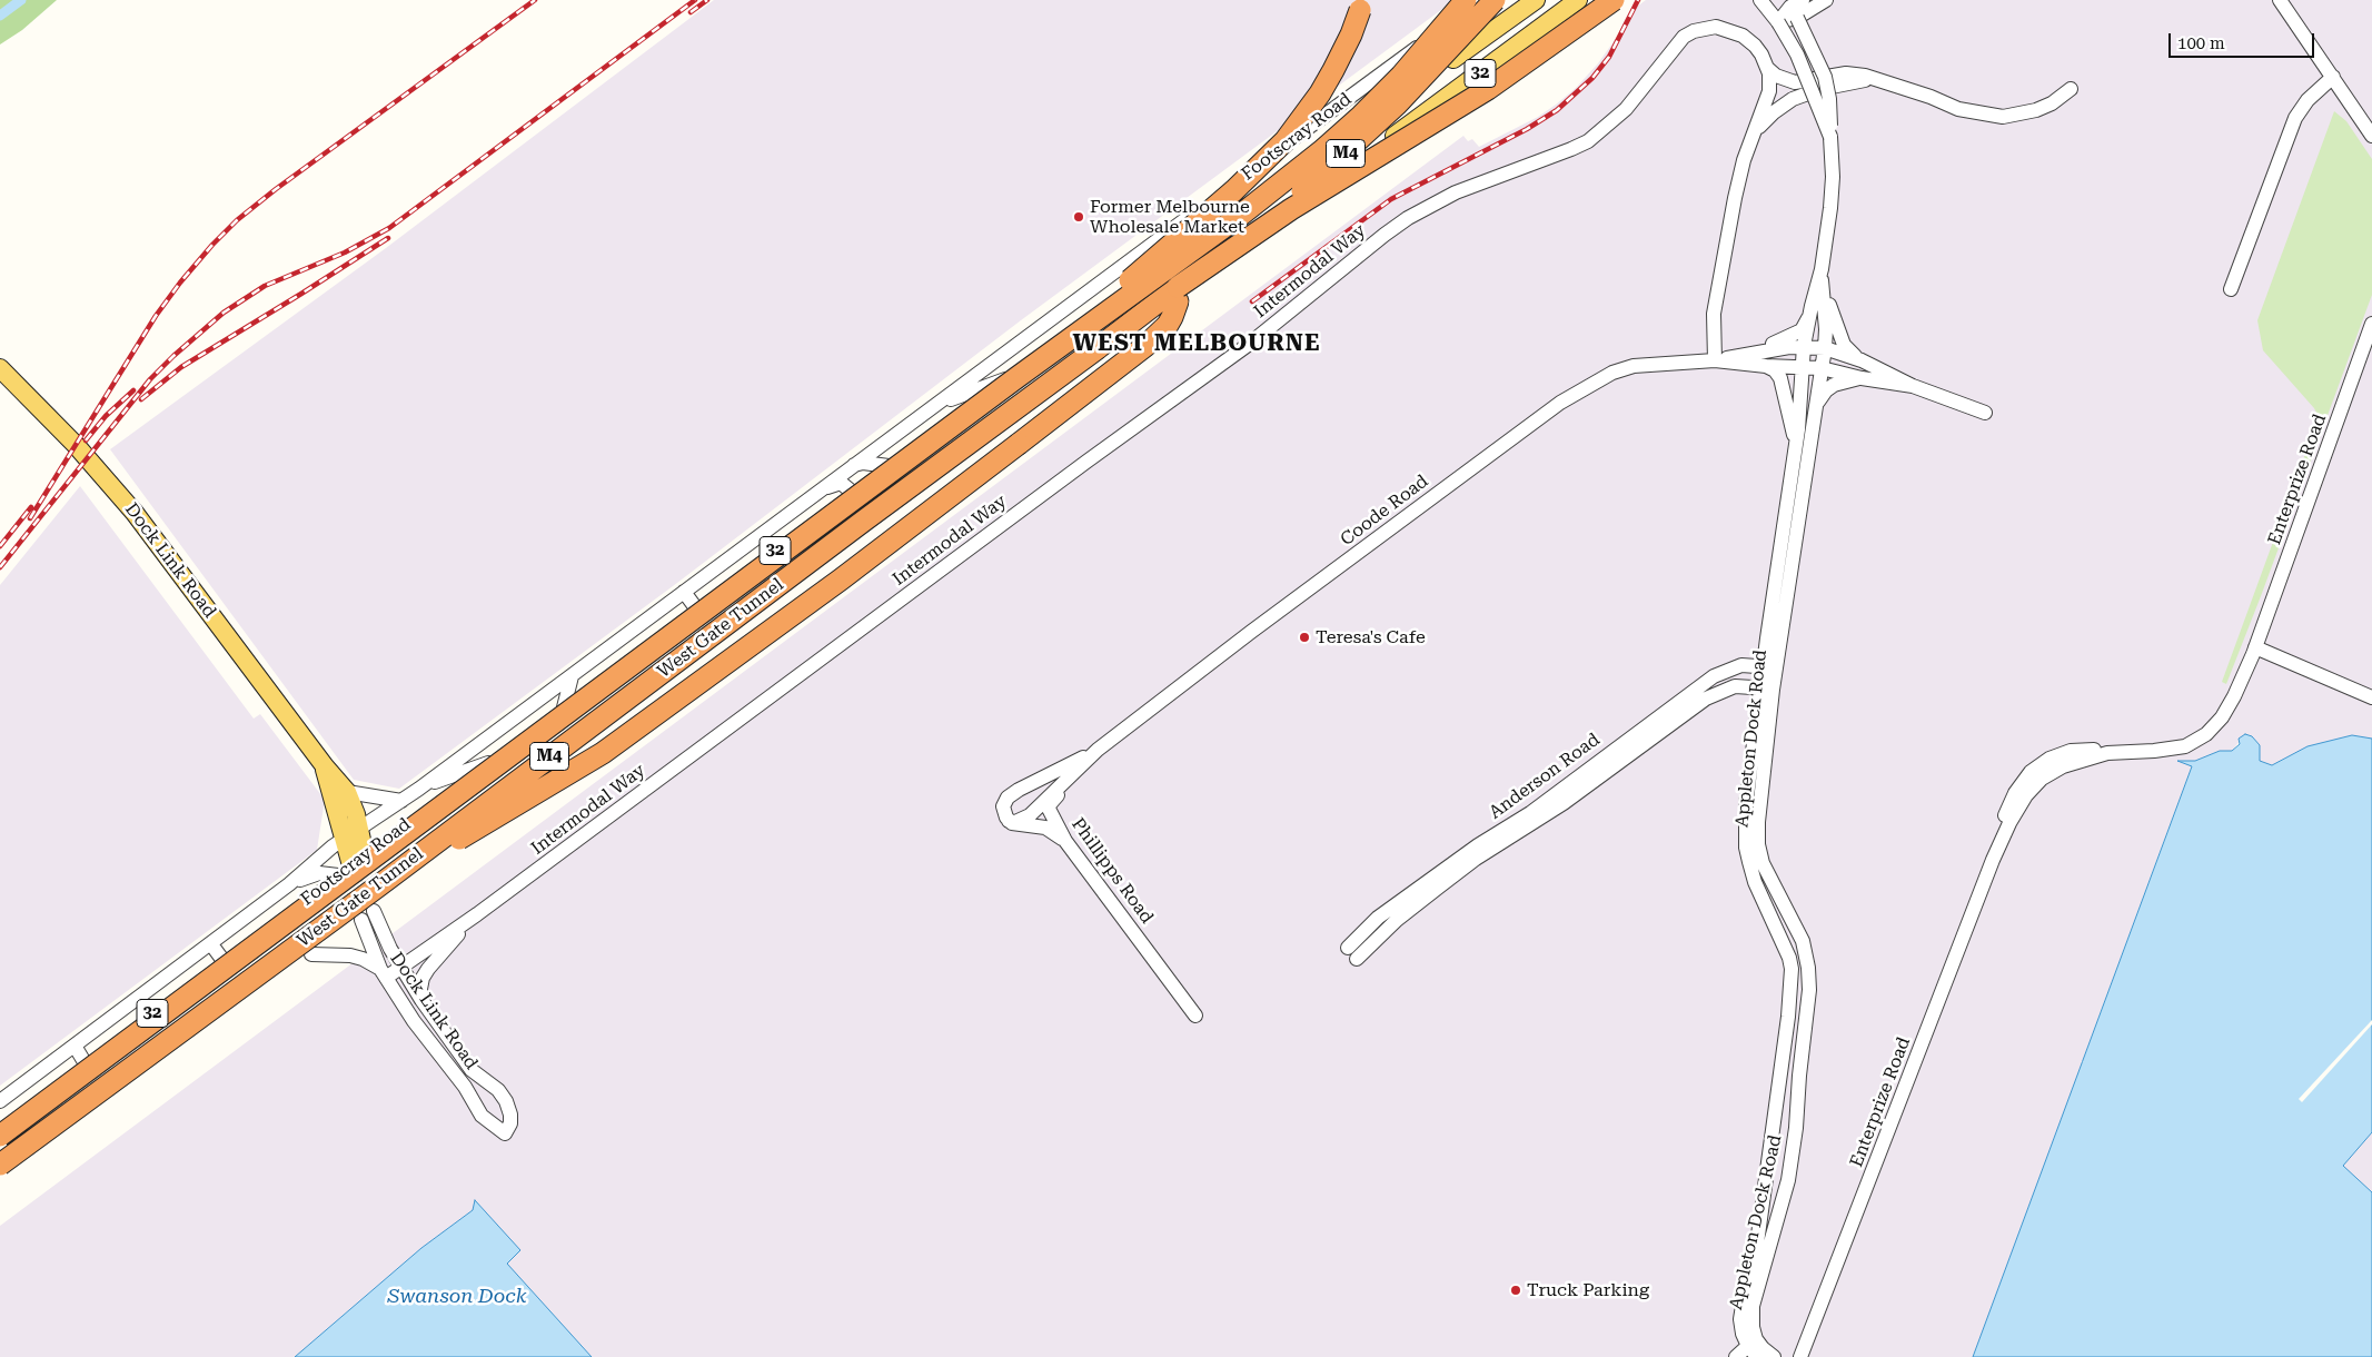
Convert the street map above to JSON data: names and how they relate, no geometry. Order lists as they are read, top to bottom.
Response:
{
  "streets": {
    "highway": ["M4", "West Gate Tunnel"],
    "main road": ["32", "Footscray Road", "Dock Link Road"],
    "street": [
      "Intermodal Way",
      "Enterprize Road",
      "Coode Road",
      "Appleton Dock Road",
      "Anderson Road",
      "Phillipps Road"
    ]
  },
  "crossings": [
    ["Footscray Road", "Dock Link Road"],
    ["Footscray Road", "West Gate Tunnel"],
    ["Intermodal Way", "Dock Link Road"],
    ["Coode Road", "Appleton Dock Road"],
    ["Coode Road", "Phillipps Road"],
    ["Appleton Dock Road", "Anderson Road"]
  ],
  "districts": ["WEST MELBOURNE"],
  "water": ["Swanson Dock"],
  "places": ["Former Melbourne Wholesale Market", "Teresa's Cafe", "Truck Parking"],
  "scale_bar": "100 m"
}
